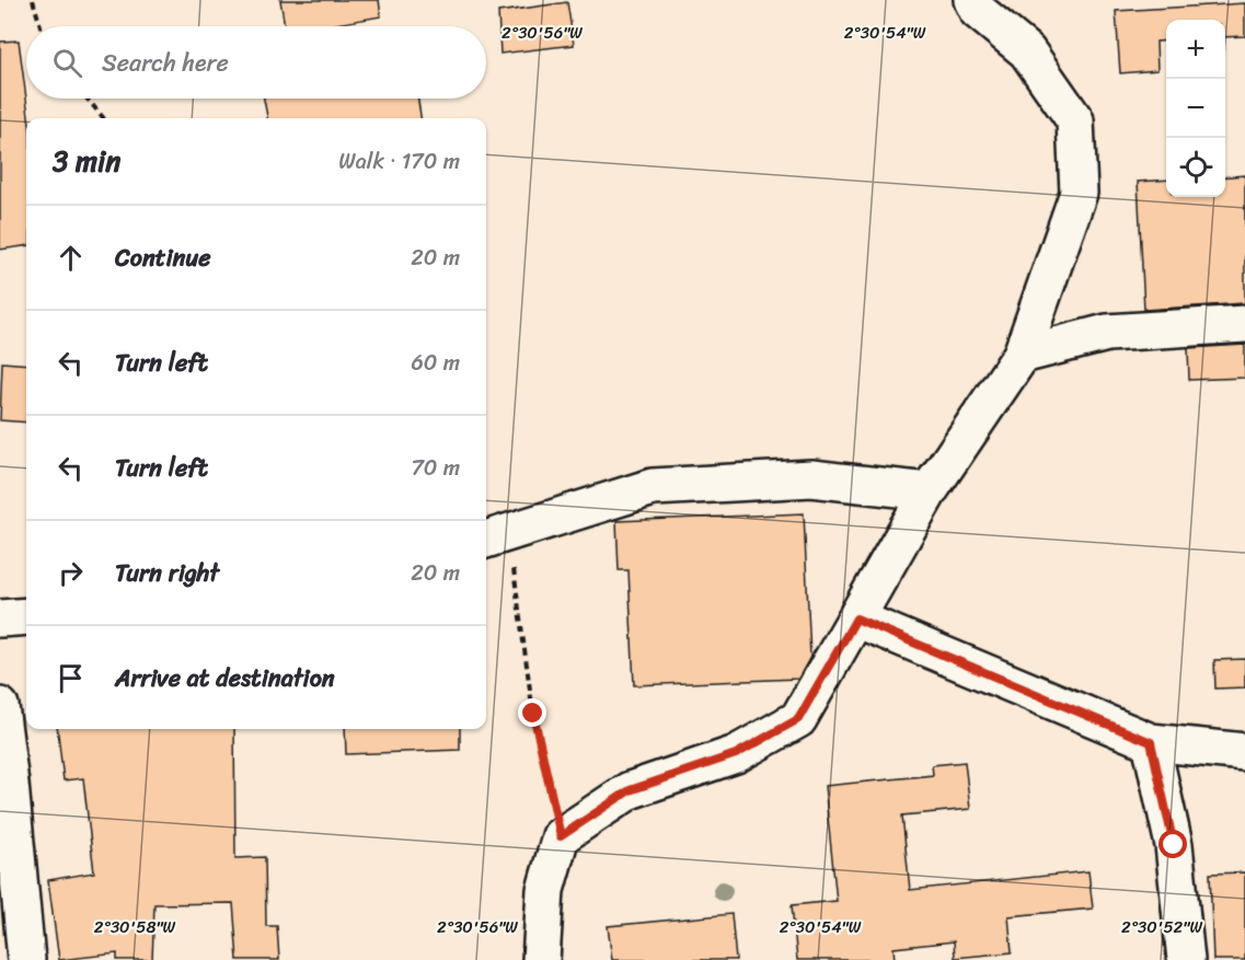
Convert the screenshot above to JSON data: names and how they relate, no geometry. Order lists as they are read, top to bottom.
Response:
{
  "page": {
    "map_buttons": ["+", "−"],
    "search": "Search here",
    "heading": ["3 min", "Walk · 170 m"],
    "list": [
      ["Continue", "20 m"],
      ["Turn left", "60 m"],
      ["Turn left", "70 m"],
      ["Turn right", "20 m"],
      "Arrive at destination"
    ]
  },
  "coordinates": [
    "2°30'56\"W",
    "2°30'54\"W",
    "2°30'58\"W",
    "2°30'52\"W"
  ]
}
